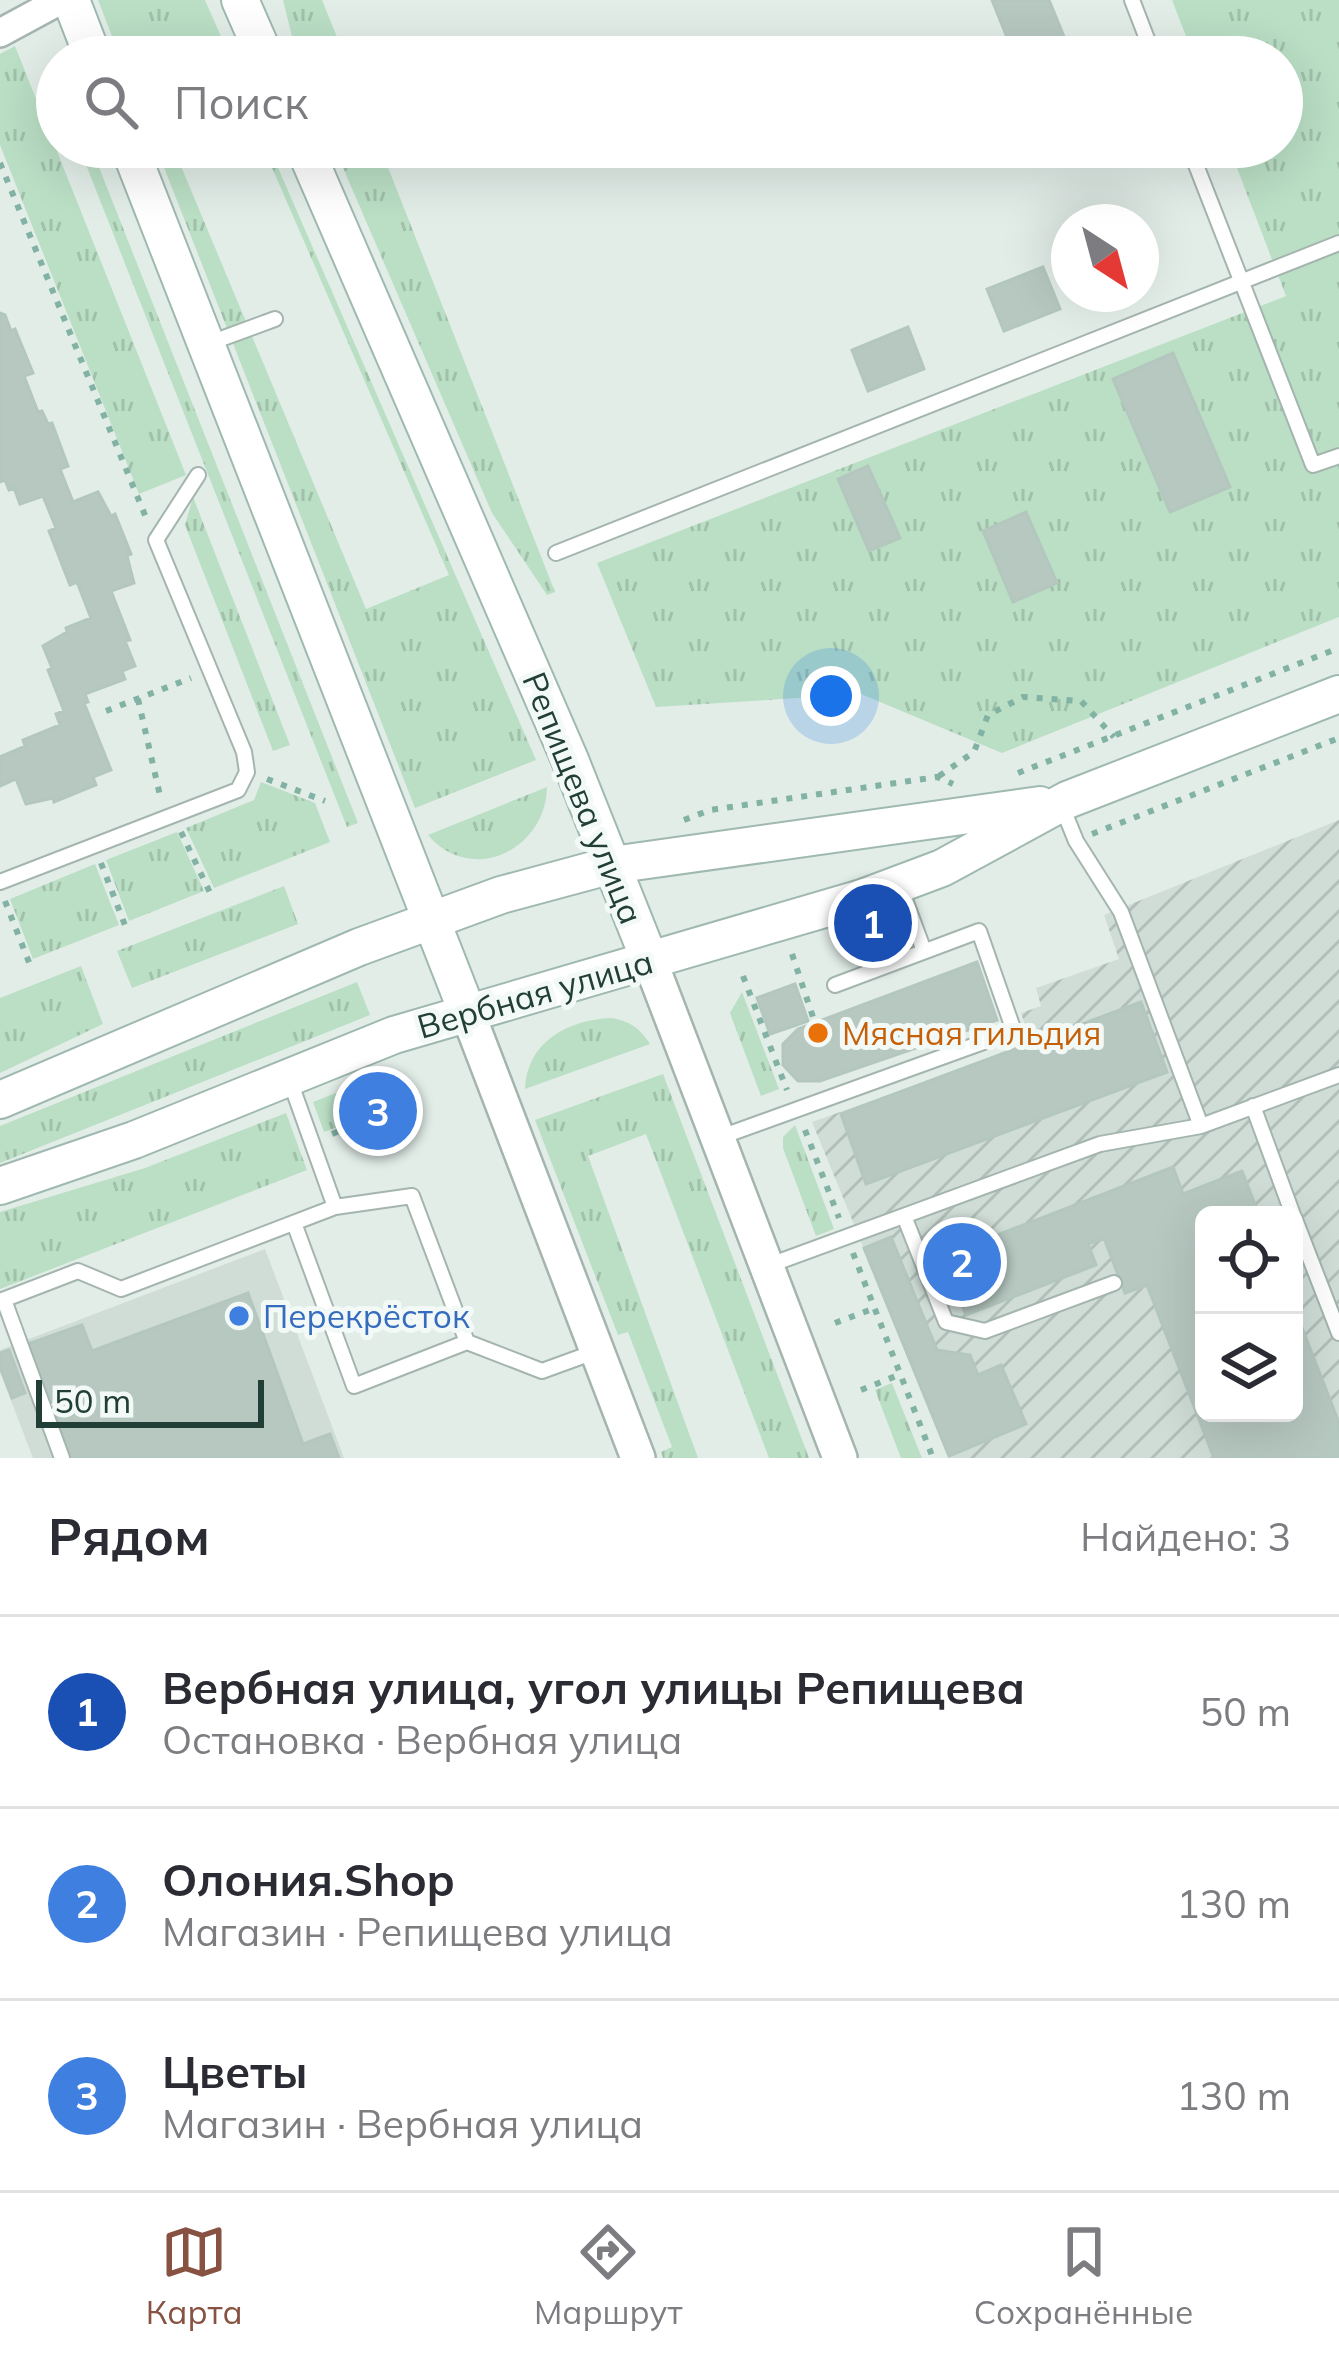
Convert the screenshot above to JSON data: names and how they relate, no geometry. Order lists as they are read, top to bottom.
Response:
{
  "streets": {
    "main road": ["Репищева улица", "Вербная улица"]
  },
  "crossings": [
    ["Репищева улица", "Вербная улица"]
  ],
  "places": ["Мясная гильдия", "Перекрёсток"],
  "scale_bar": "50 m",
  "north": "bottom right",
  "page": {
    "search": "Поиск",
    "pins": ["1", "3", "2"],
    "scale": "50 m",
    "heading": ["Рядом", "Найдено: 3"],
    "list": [
      {
        "mark": "1",
        "name": "Вербная улица, угол улицы Репищева",
        "note": "Остановка · Вербная улица",
        "value": "50 m"
      },
      {
        "mark": "2",
        "name": "Олония.Shop",
        "note": "Магазин · Репищева улица",
        "value": "130 m"
      },
      {
        "mark": "3",
        "name": "Цветы",
        "note": "Магазин · Вербная улица",
        "value": "130 m"
      }
    ],
    "nav": ["Карта", "Маршрут", "Сохранённые"]
  }
}
